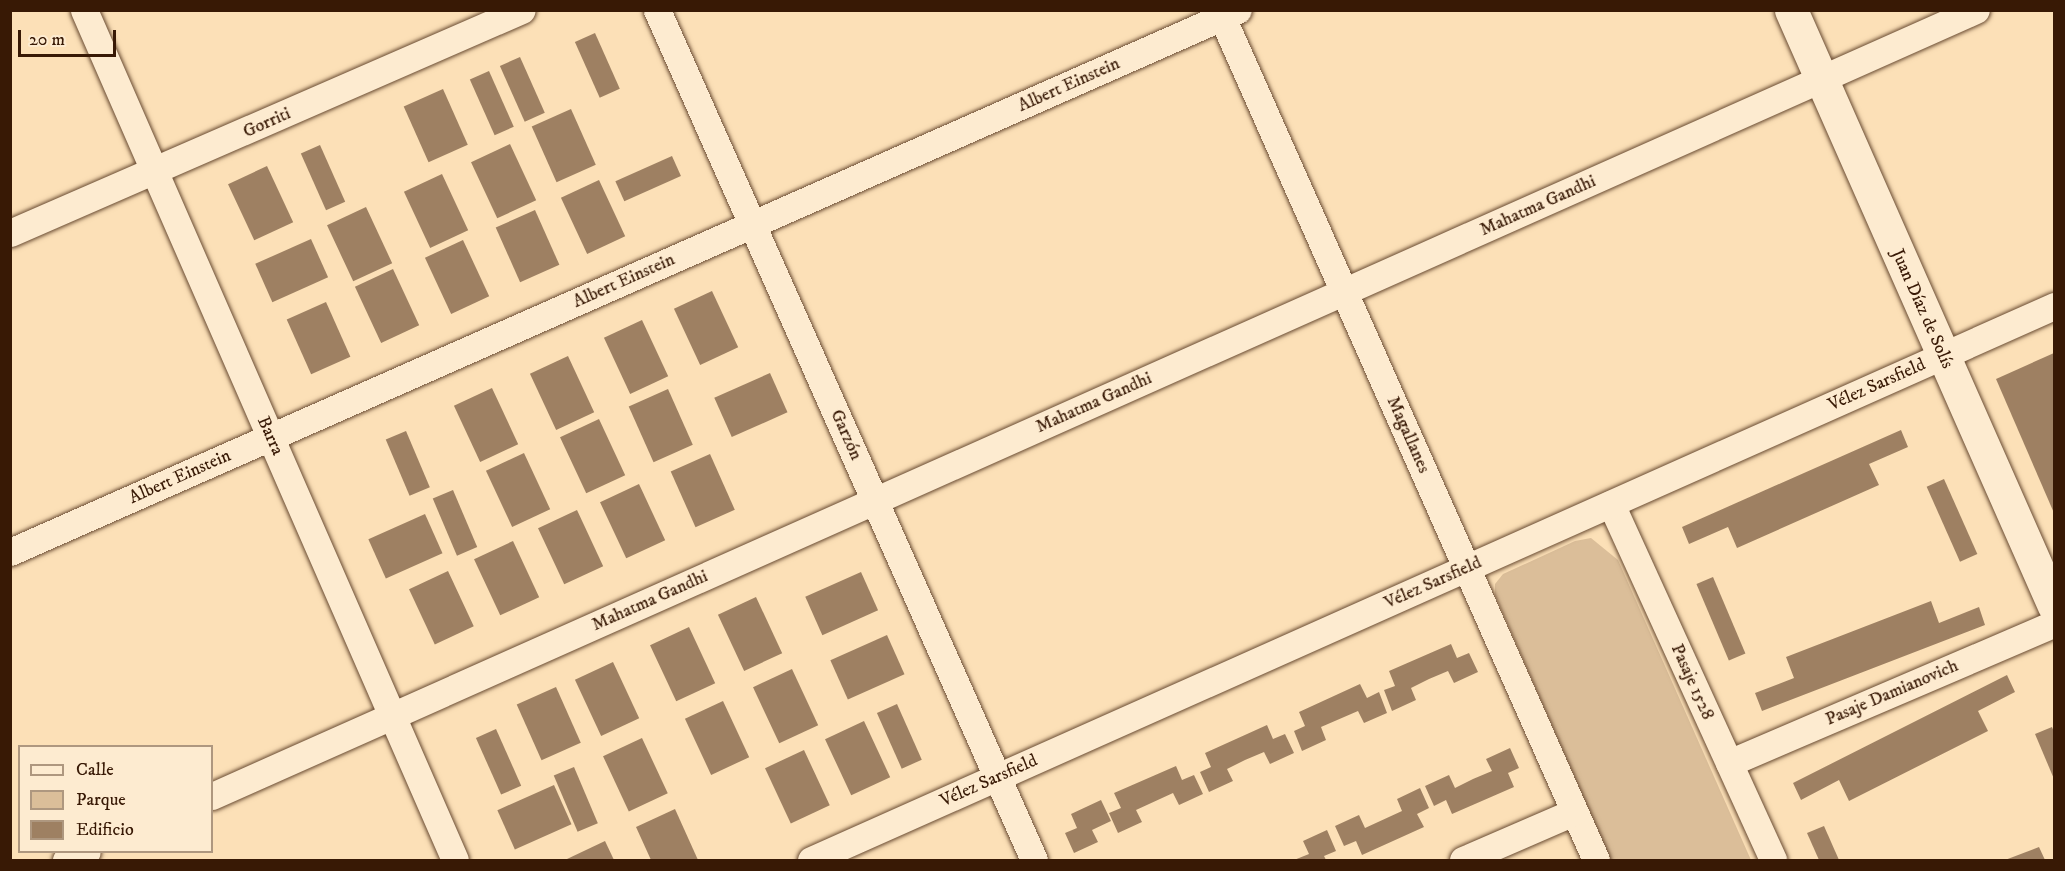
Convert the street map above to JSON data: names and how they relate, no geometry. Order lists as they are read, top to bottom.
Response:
{
  "streets": {
    "main road": ["Juan Díaz de Solís"],
    "street": [
      "Albert Einstein",
      "Gorriti",
      "Mahatma Gandhi",
      "Vélez Sarsfield",
      "Garzón",
      "Magallanes",
      "Barra",
      "Pasaje 1528",
      "Pasaje Damianovich"
    ]
  },
  "crossings": [
    ["Albert Einstein", "Garzón"],
    ["Albert Einstein", "Magallanes"],
    ["Albert Einstein", "Barra"],
    ["Gorriti", "Barra"],
    ["Mahatma Gandhi", "Juan Díaz de Solís"],
    ["Mahatma Gandhi", "Garzón"],
    ["Mahatma Gandhi", "Magallanes"],
    ["Mahatma Gandhi", "Barra"],
    ["Juan Díaz de Solís", "Vélez Sarsfield"],
    ["Vélez Sarsfield", "Garzón"],
    ["Vélez Sarsfield", "Magallanes"],
    ["Vélez Sarsfield", "Pasaje 1528"],
    ["Pasaje 1528", "Pasaje Damianovich"]
  ],
  "legend": ["Calle", "Parque", "Edificio"],
  "scale_bar": "20 m"
}
